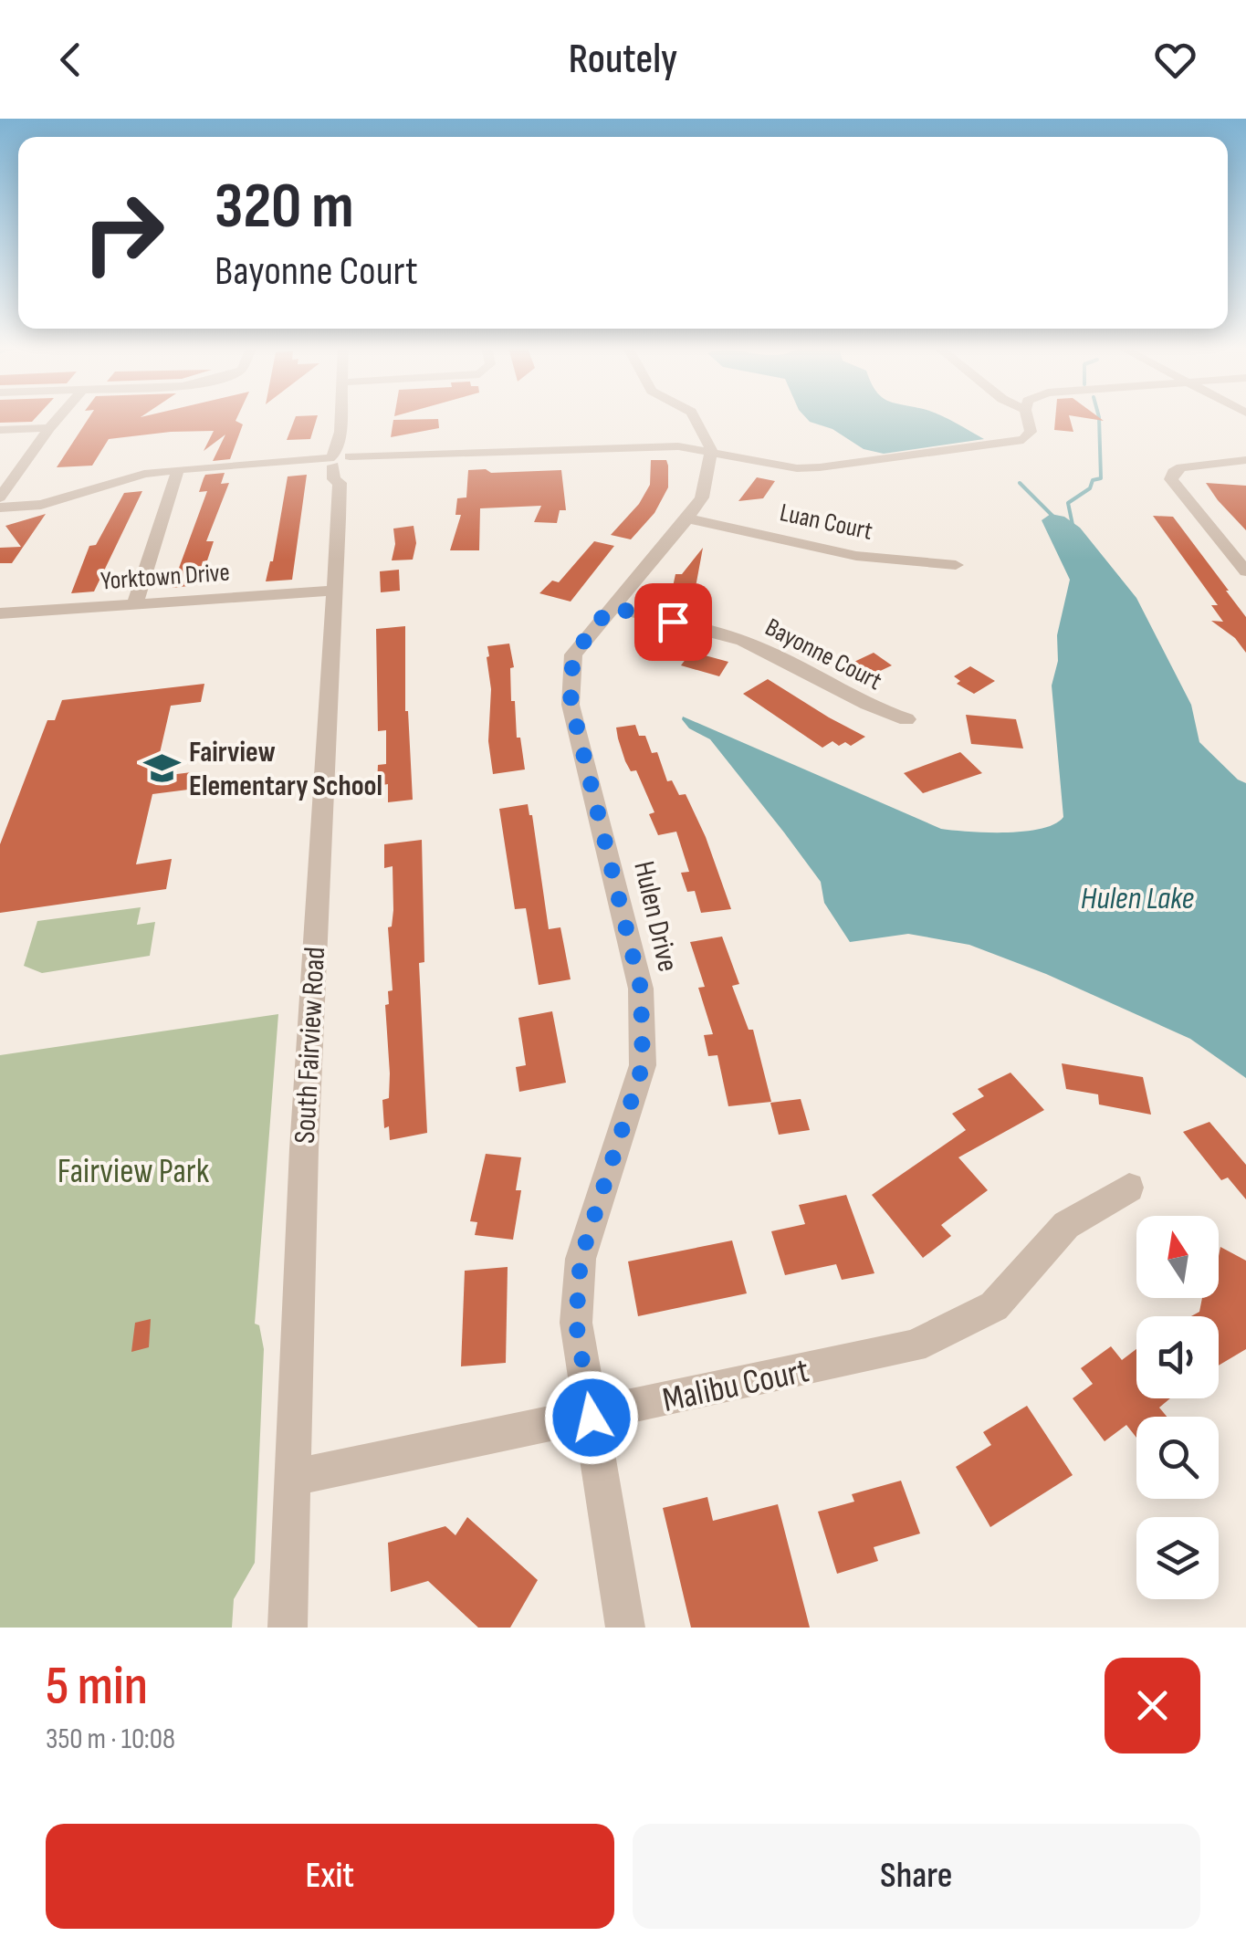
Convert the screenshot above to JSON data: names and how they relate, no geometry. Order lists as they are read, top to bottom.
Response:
{
  "streets": {
    "street": [
      "Luan Court",
      "Yorktown Drive",
      "Bayonne Court",
      "Hulen Drive",
      "South Fairview Road",
      "Malibu Court"
    ]
  },
  "crossings": [
    ["Luan Court", "Hulen Drive"],
    ["Yorktown Drive", "South Fairview Road"],
    ["Bayonne Court", "Hulen Drive"],
    ["Hulen Drive", "Malibu Court"],
    ["South Fairview Road", "Malibu Court"]
  ],
  "water": ["Hulen Lake"],
  "parks": ["Fairview Park"],
  "places": {
    "school or university": ["Fairview Elementary School"]
  },
  "north": "top",
  "page": {
    "header": "Routely",
    "turn": ["320 m", "Bayonne Court"],
    "heading": ["5 min", "350 m · 10:08"],
    "buttons": ["Exit", "Share"]
  }
}
